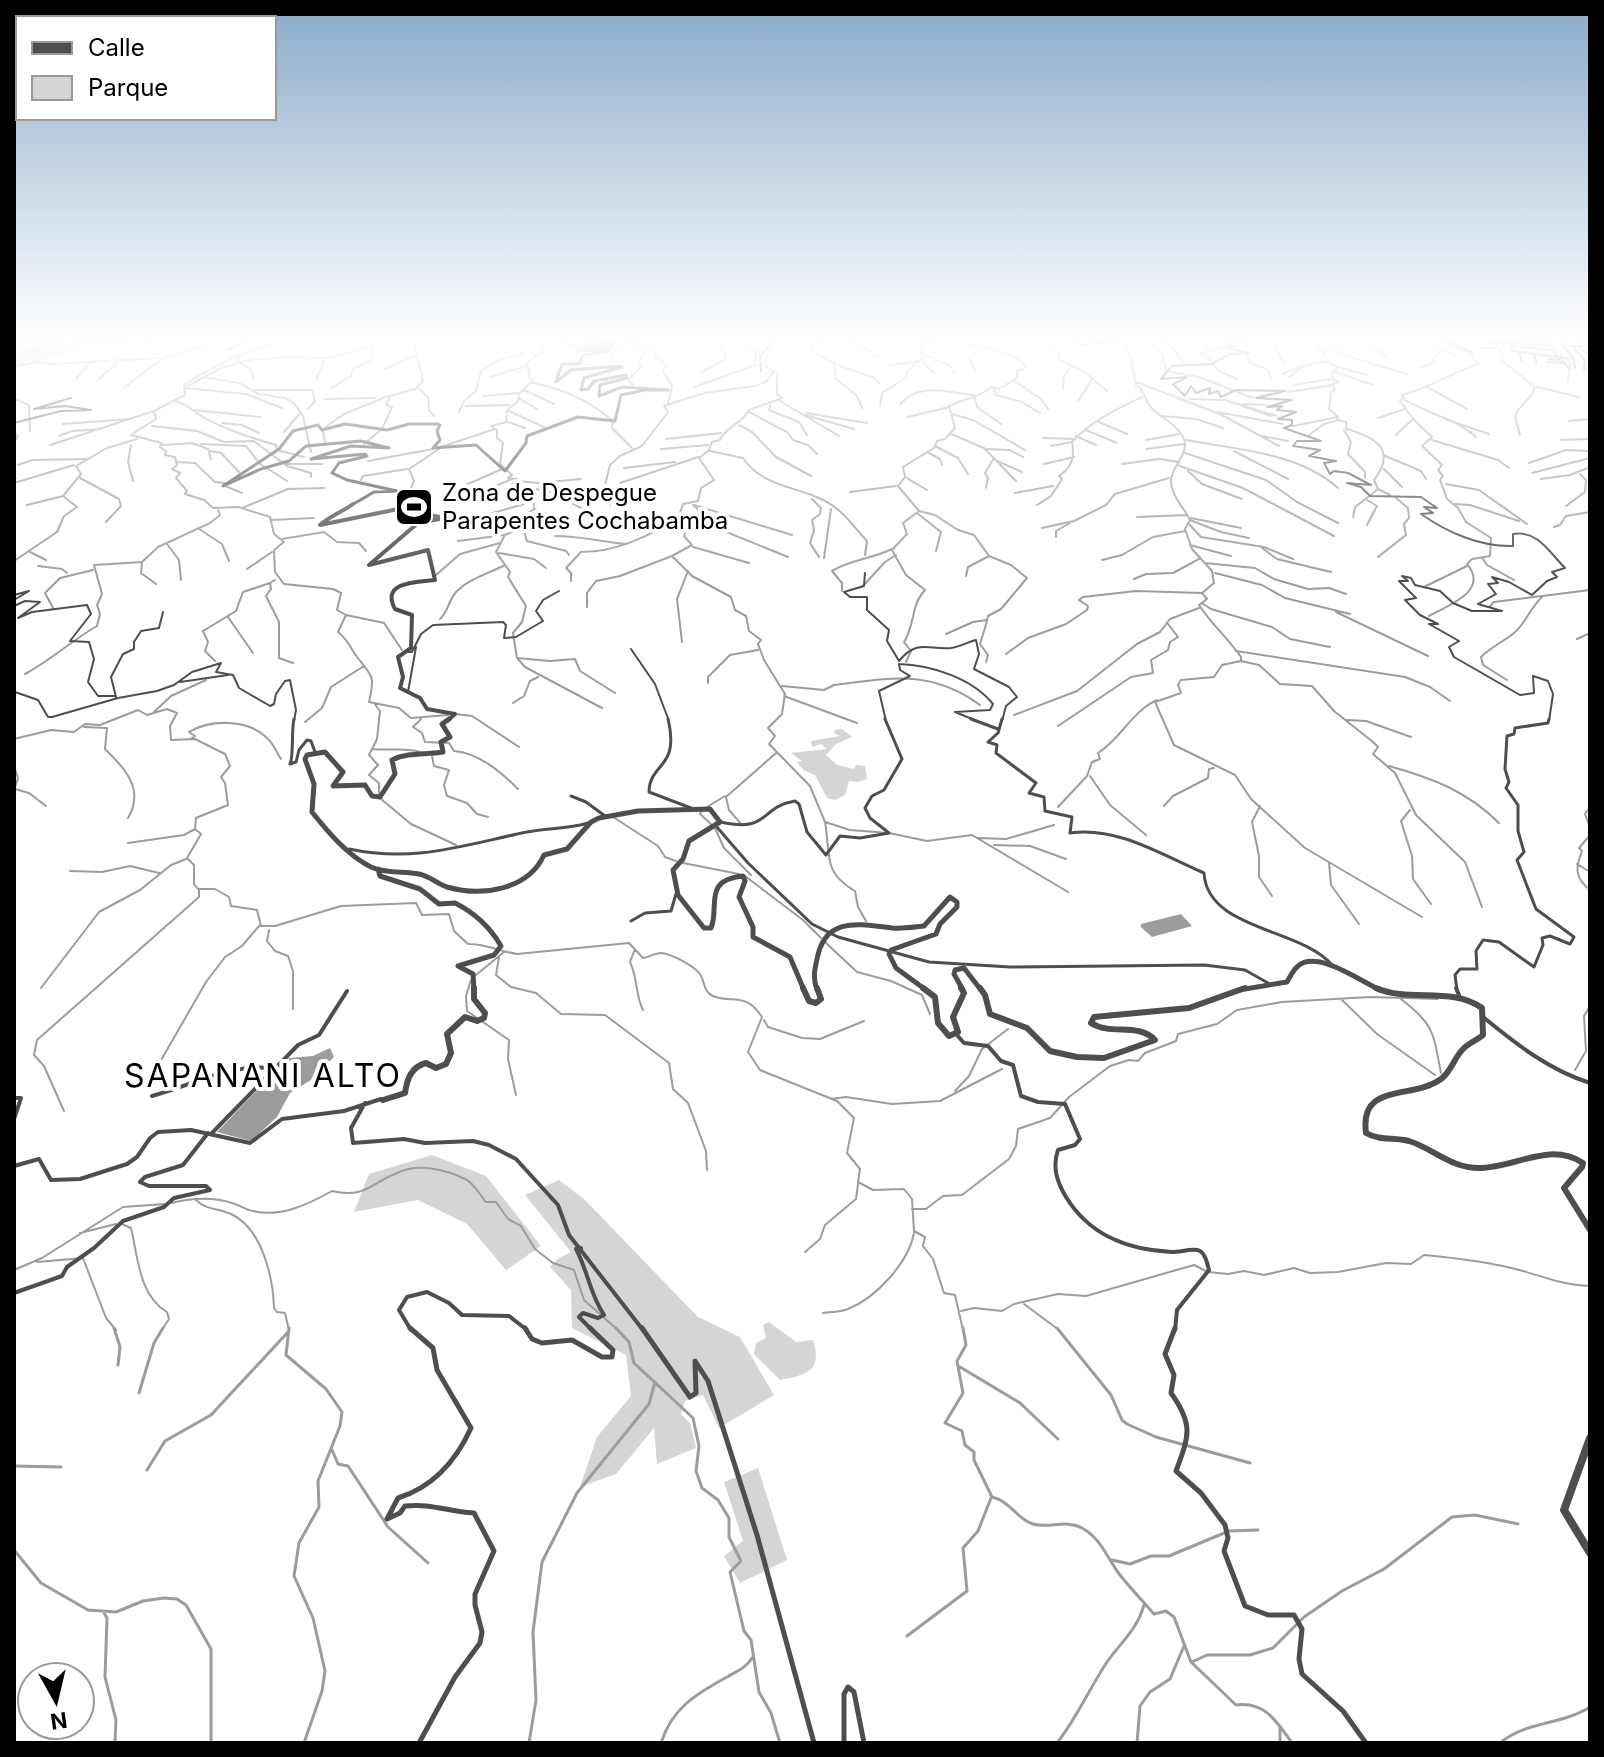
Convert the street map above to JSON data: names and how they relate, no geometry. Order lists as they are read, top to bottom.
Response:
{
  "districts": ["SAPANANI ALTO"],
  "places": {
    "sports": ["Zona de Despegue Parapentes Cochabamba"]
  },
  "legend": ["Calle", "Parque"],
  "north": "bottom"
}
